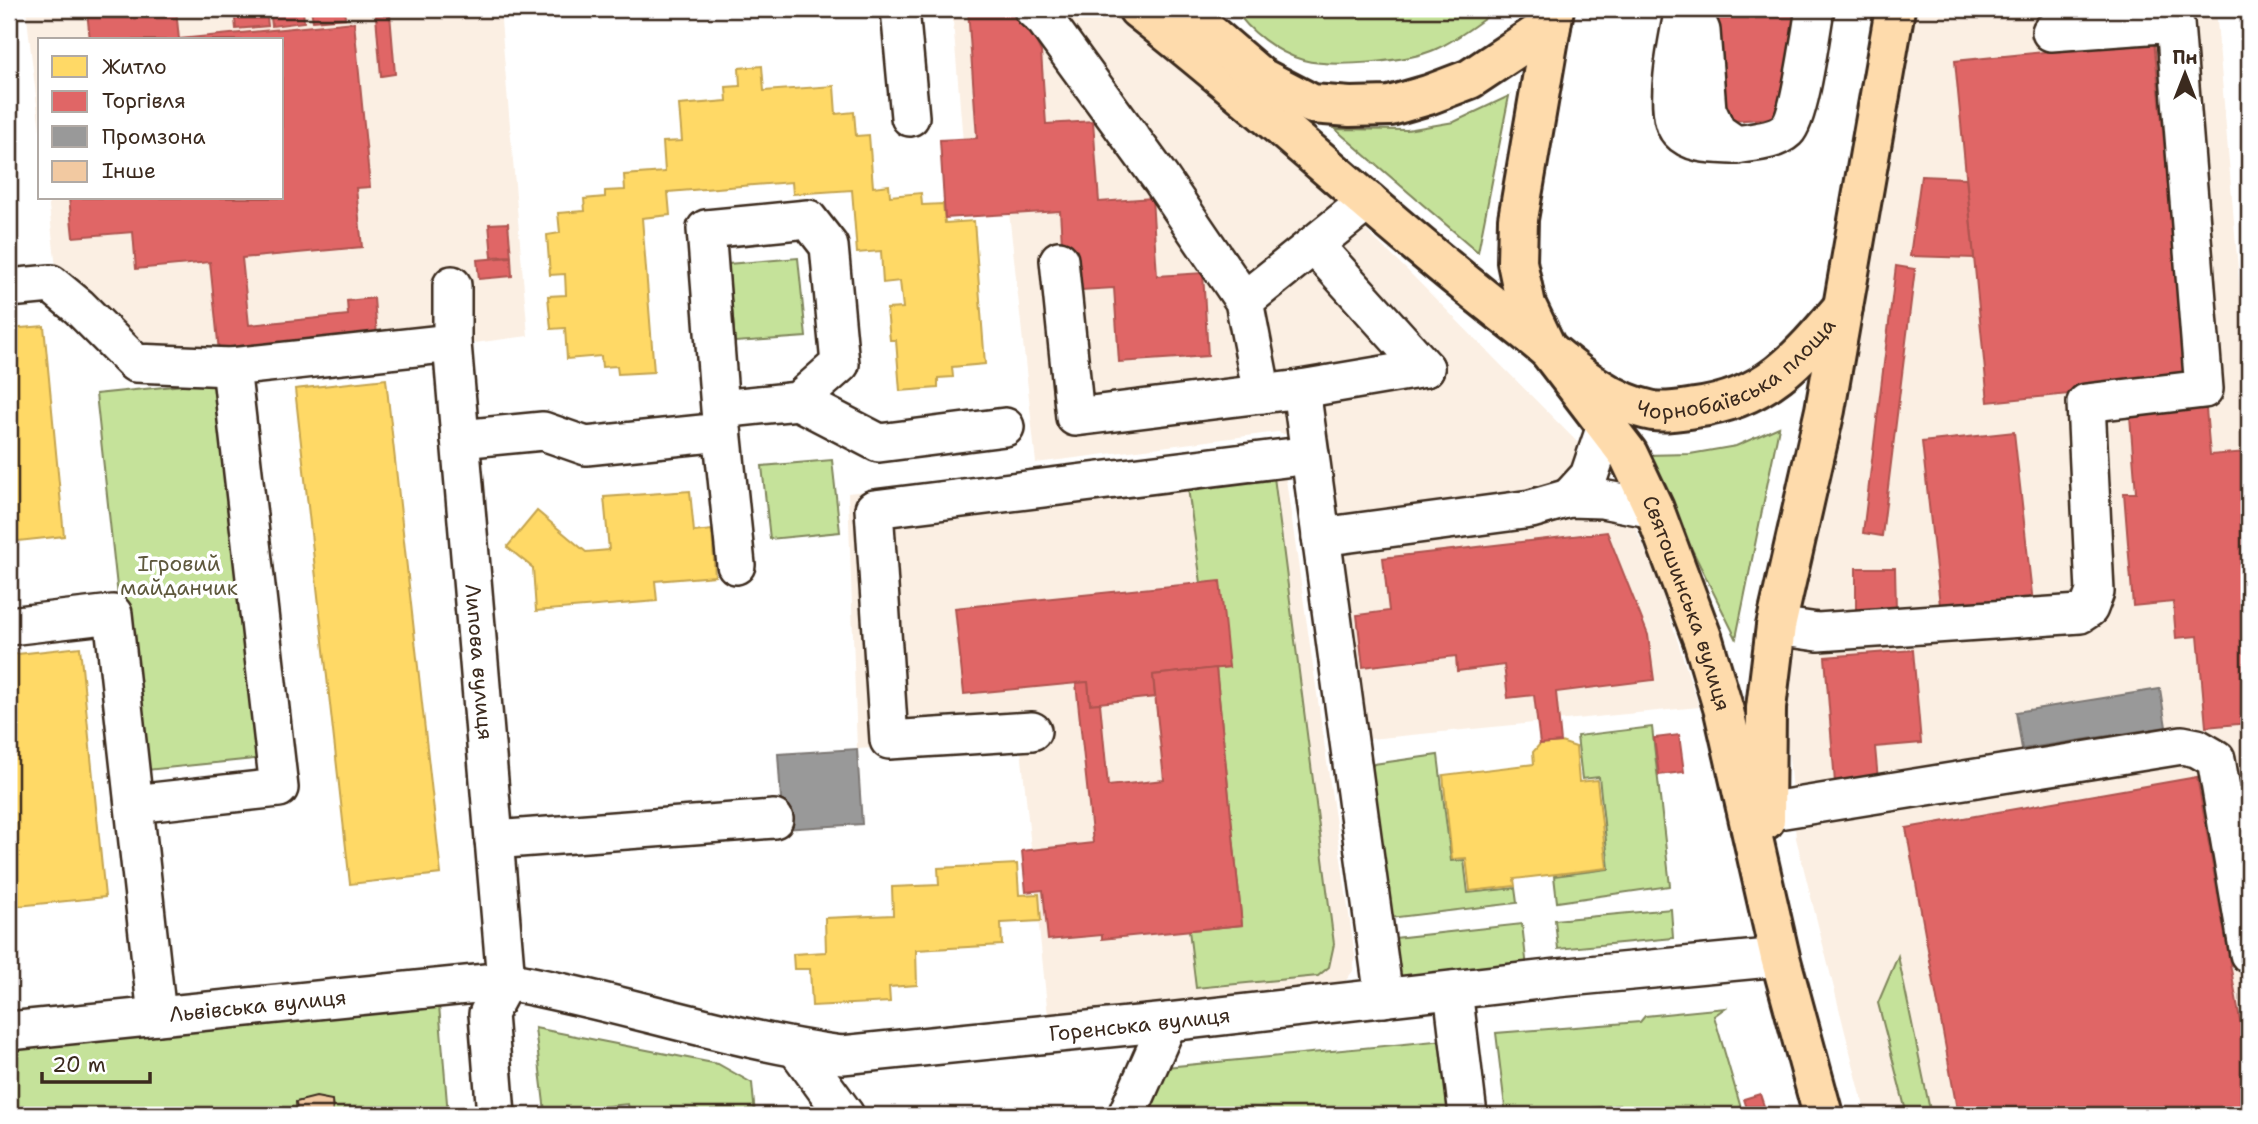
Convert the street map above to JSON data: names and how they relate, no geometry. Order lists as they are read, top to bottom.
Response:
{
  "streets": {
    "main road": ["Чорнобаївська площа", "Святошинська вулиця"],
    "street": ["Липова вулиця", "Львівська вулиця", "Горенська вулиця"]
  },
  "crossings": [
    ["Чорнобаївська площа", "Святошинська вулиця"],
    ["Святошинська вулиця", "Горенська вулиця"],
    ["Липова вулиця", "Львівська вулиця"],
    ["Липова вулиця", "Горенська вулиця"],
    ["Львівська вулиця", "Горенська вулиця"]
  ],
  "parks": ["Ігровий майданчик"],
  "legend": [
    "Житло",
    "Торгівля",
    "Промзона",
    "Інше"
  ],
  "scale_bar": "20 m",
  "north": "top"
}
